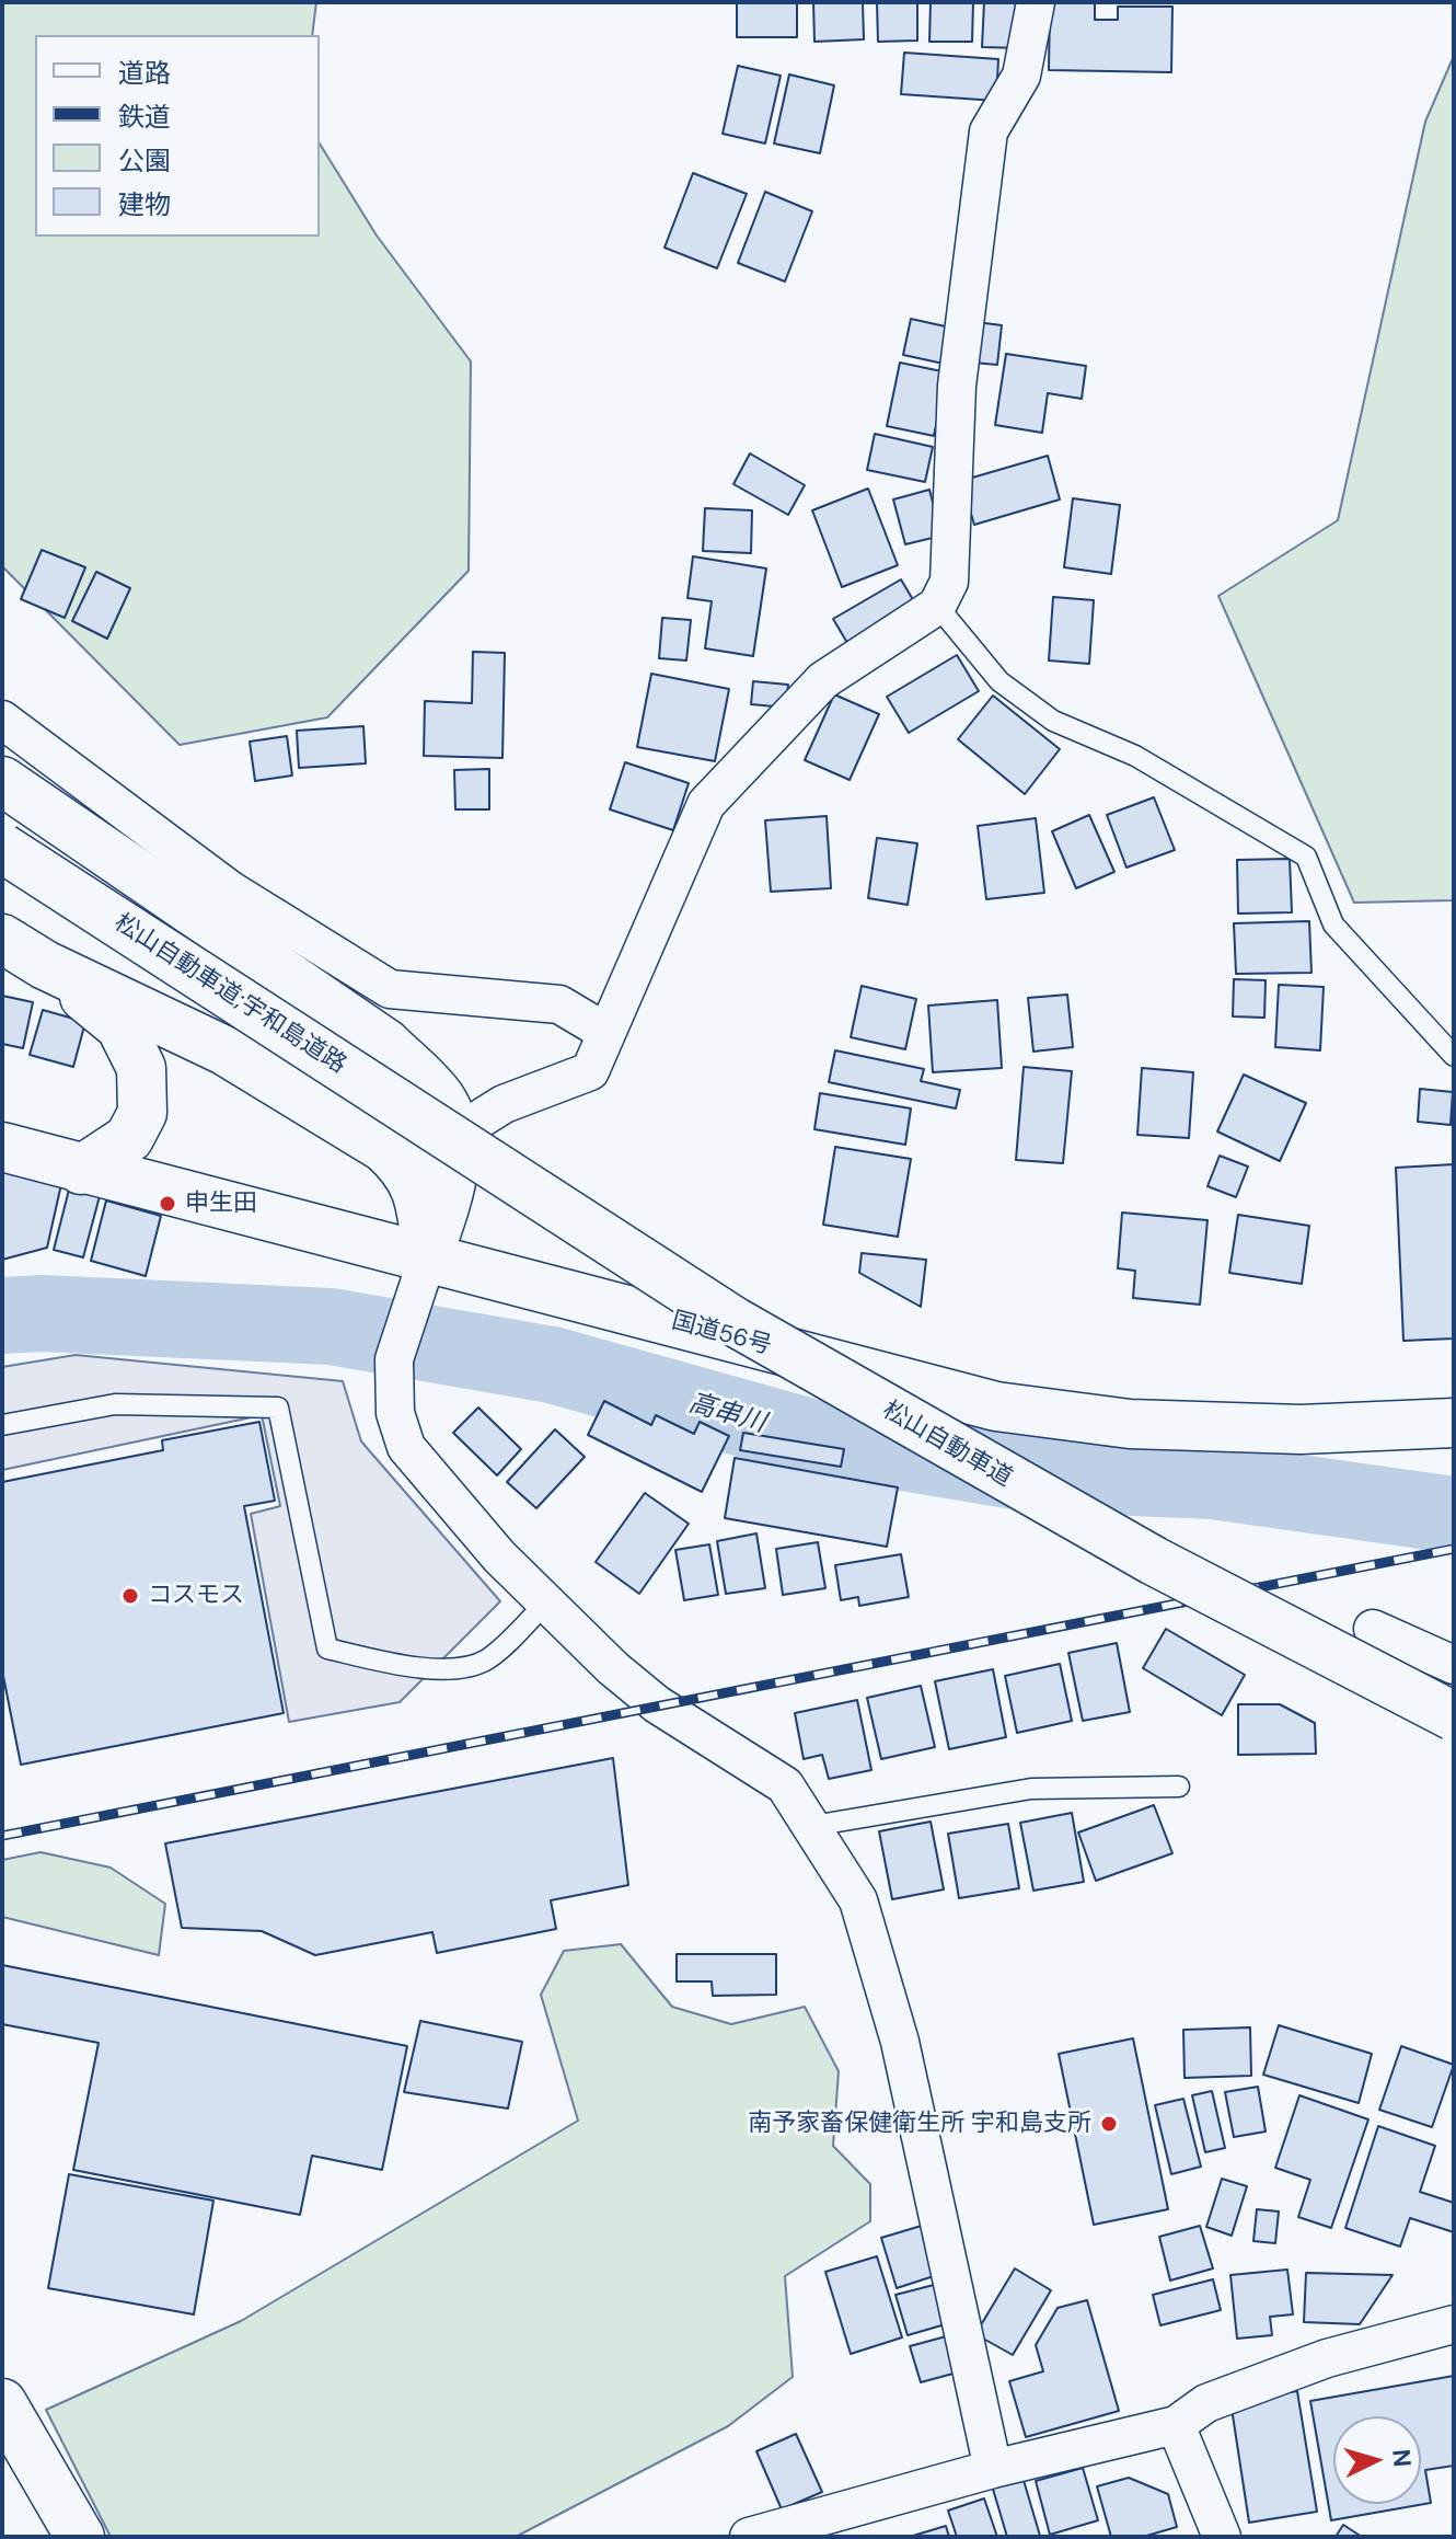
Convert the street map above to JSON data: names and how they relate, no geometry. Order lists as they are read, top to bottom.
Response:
{
  "streets": {
    "main road": ["松山自動車道;宇和島道路", "国道56号", "松山自動車道"]
  },
  "crossings": [
    ["松山自動車道;宇和島道路", "松山自動車道"]
  ],
  "water": ["高串川"],
  "places": ["申生田", "コスモス", "南予家畜保健衛生所 宇和島支所"],
  "legend": [
    "道路",
    "鉄道",
    "公園",
    "建物"
  ],
  "north": "right"
}
